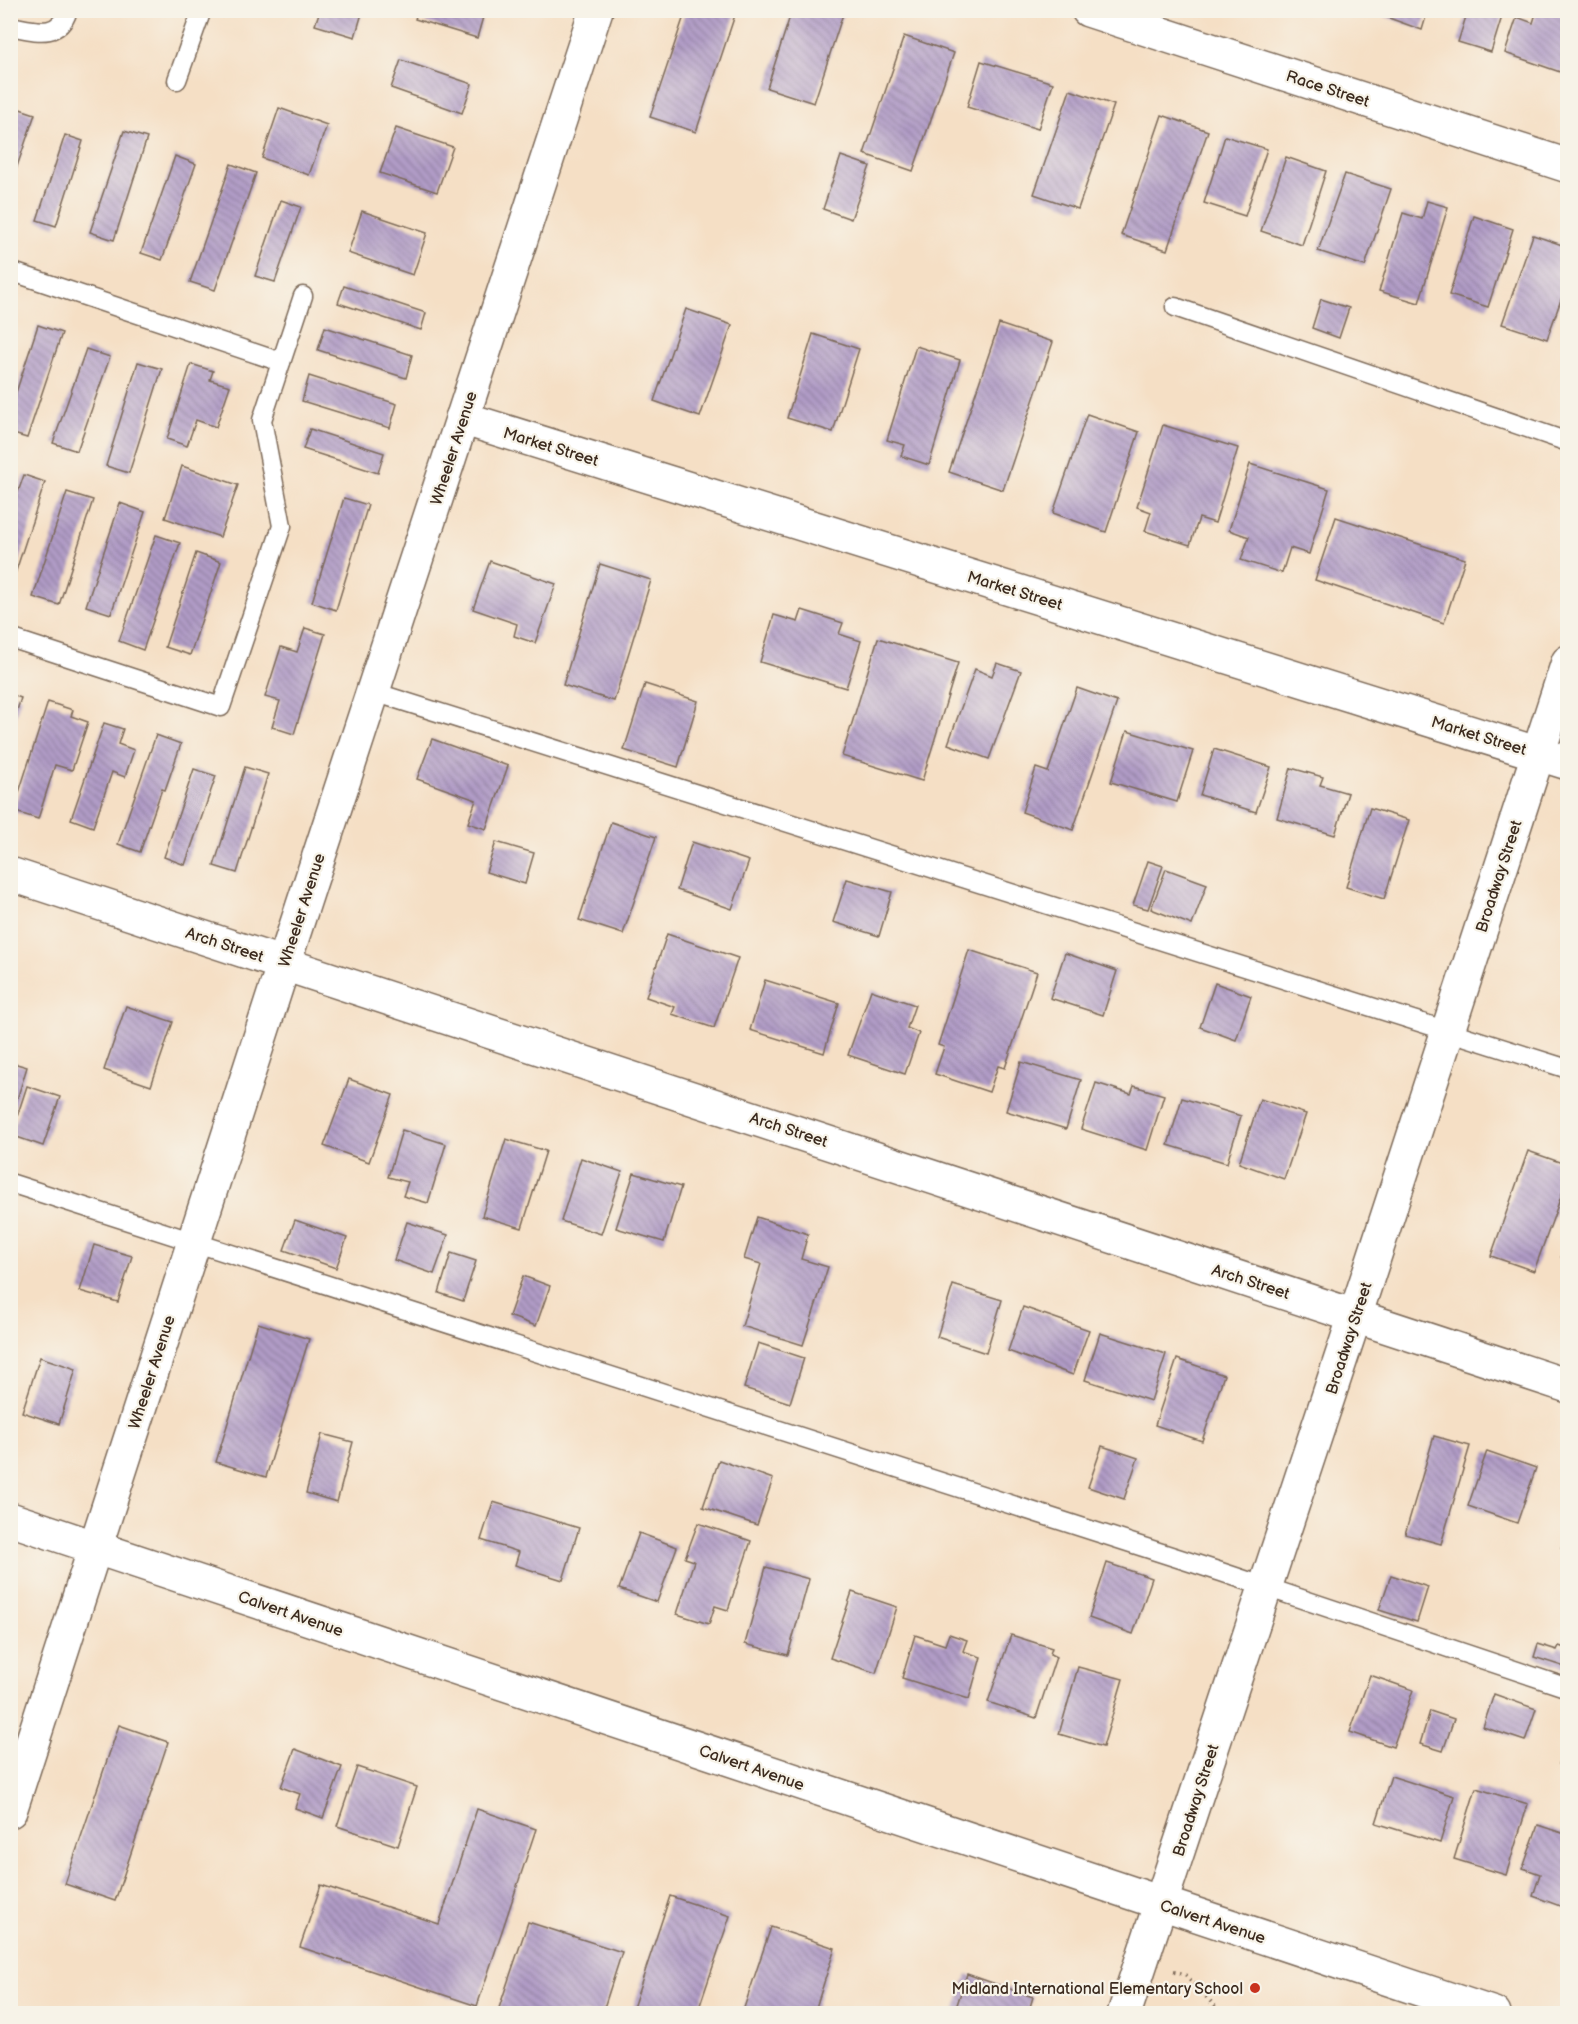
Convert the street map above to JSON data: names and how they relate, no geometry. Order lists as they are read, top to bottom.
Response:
{
  "streets": {
    "street": [
      "Race Street",
      "Market Street",
      "Wheeler Avenue",
      "Broadway Street",
      "Arch Street",
      "Calvert Avenue"
    ]
  },
  "crossings": [
    ["Market Street", "Wheeler Avenue"],
    ["Market Street", "Broadway Street"],
    ["Wheeler Avenue", "Arch Street"],
    ["Wheeler Avenue", "Calvert Avenue"],
    ["Broadway Street", "Arch Street"],
    ["Broadway Street", "Calvert Avenue"]
  ],
  "places": ["Midland International Elementary School"]
}
